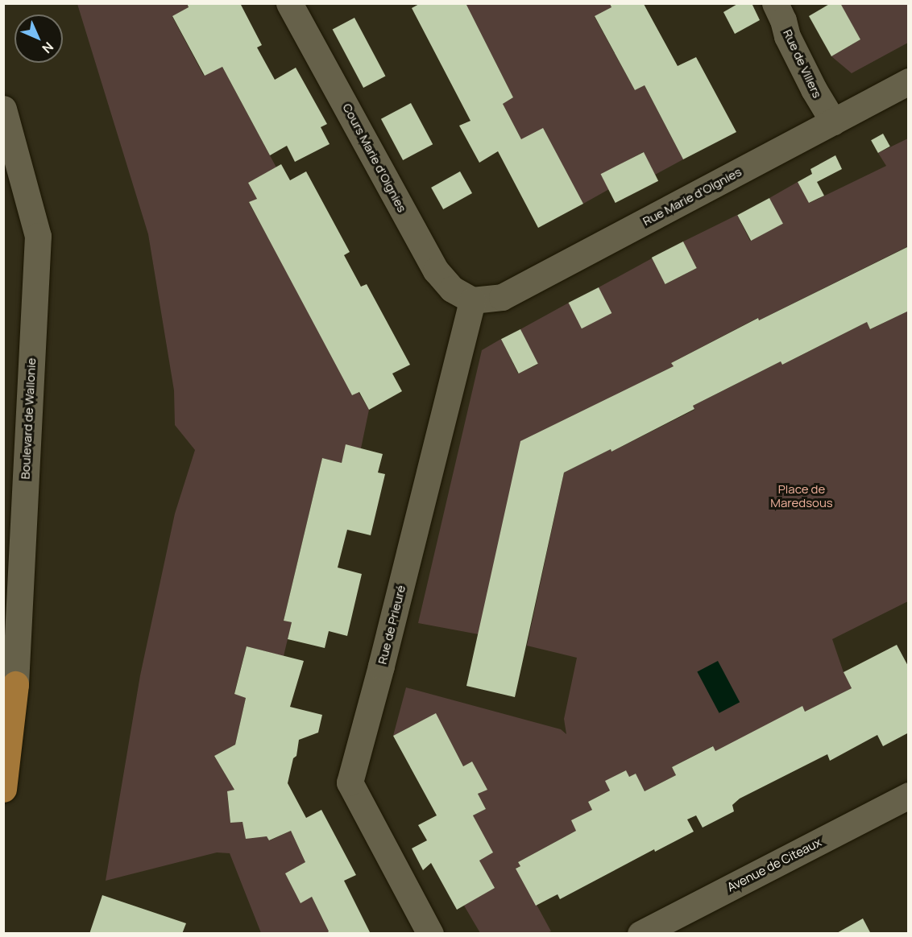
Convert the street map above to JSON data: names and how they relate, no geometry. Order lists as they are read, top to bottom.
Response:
{
  "streets": {
    "street": [
      "Rue de Villers",
      "Cours Marie d'Oignies",
      "Rue Marie d'Oignies",
      "Boulevard de Wallonie",
      "Rue de Prieuré",
      "Avenue de Citeaux"
    ]
  },
  "crossings": [
    ["Rue de Villers", "Rue Marie d'Oignies"],
    ["Cours Marie d'Oignies", "Rue Marie d'Oignies"],
    ["Cours Marie d'Oignies", "Rue de Prieuré"],
    ["Rue Marie d'Oignies", "Rue de Prieuré"]
  ],
  "parks": ["Place de Maredsous"],
  "north": "bottom right"
}
